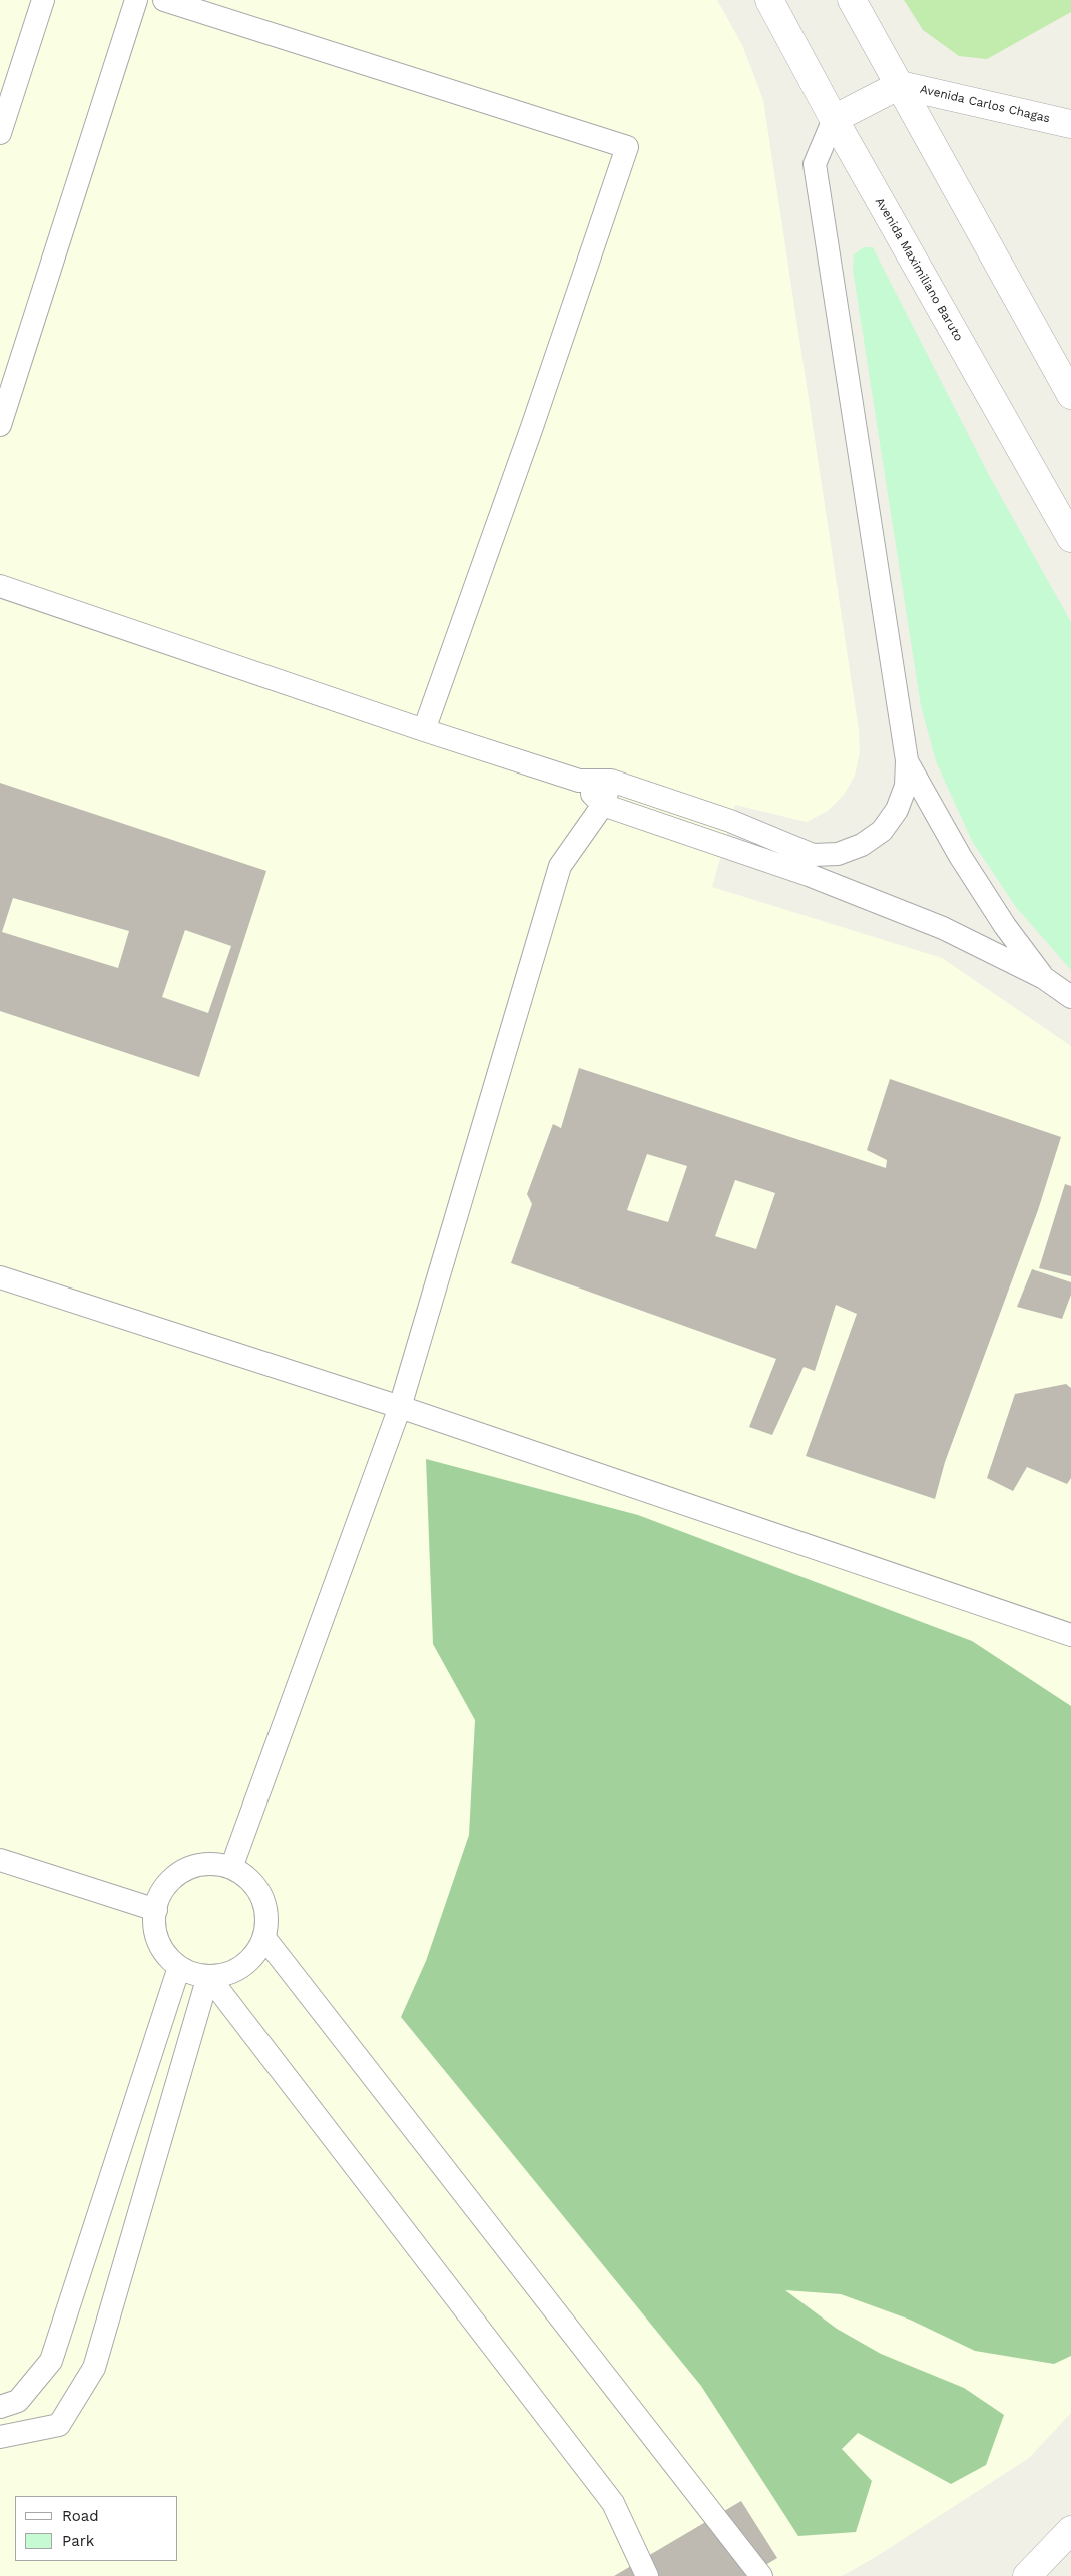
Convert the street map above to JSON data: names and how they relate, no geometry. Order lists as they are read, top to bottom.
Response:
{
  "streets": {
    "street": ["Avenida Carlos Chagas", "Avenida Maximiliano Baruto"]
  },
  "legend": ["Road", "Park"]
}
